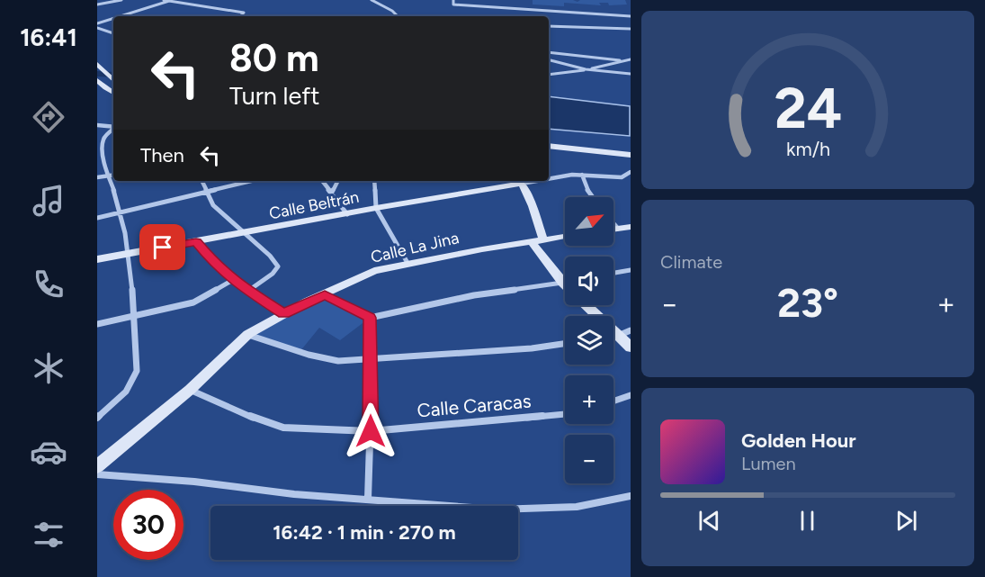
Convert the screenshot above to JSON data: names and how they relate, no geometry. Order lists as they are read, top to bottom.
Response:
{
  "streets": {
    "main road": ["Calle Beltrán", "Calle La Jina"],
    "street": ["Calle Caracas"]
  },
  "crossings": [
    ["Calle La Jina", "Calle Caracas"]
  ],
  "north": "top right",
  "page": {
    "tabs": "16:41",
    "turn": ["80 m", "Turn left"],
    "then": "Then",
    "map_buttons": ["+", "−"],
    "tile": "Climate",
    "heat": ["−", "23°", "+"],
    "song": ["Golden Hour", "Lumen"],
    "limit": "30",
    "trip": "16:42 · 1 min · 270 m",
    "gauge": ["24", "km/h"]
  }
}
